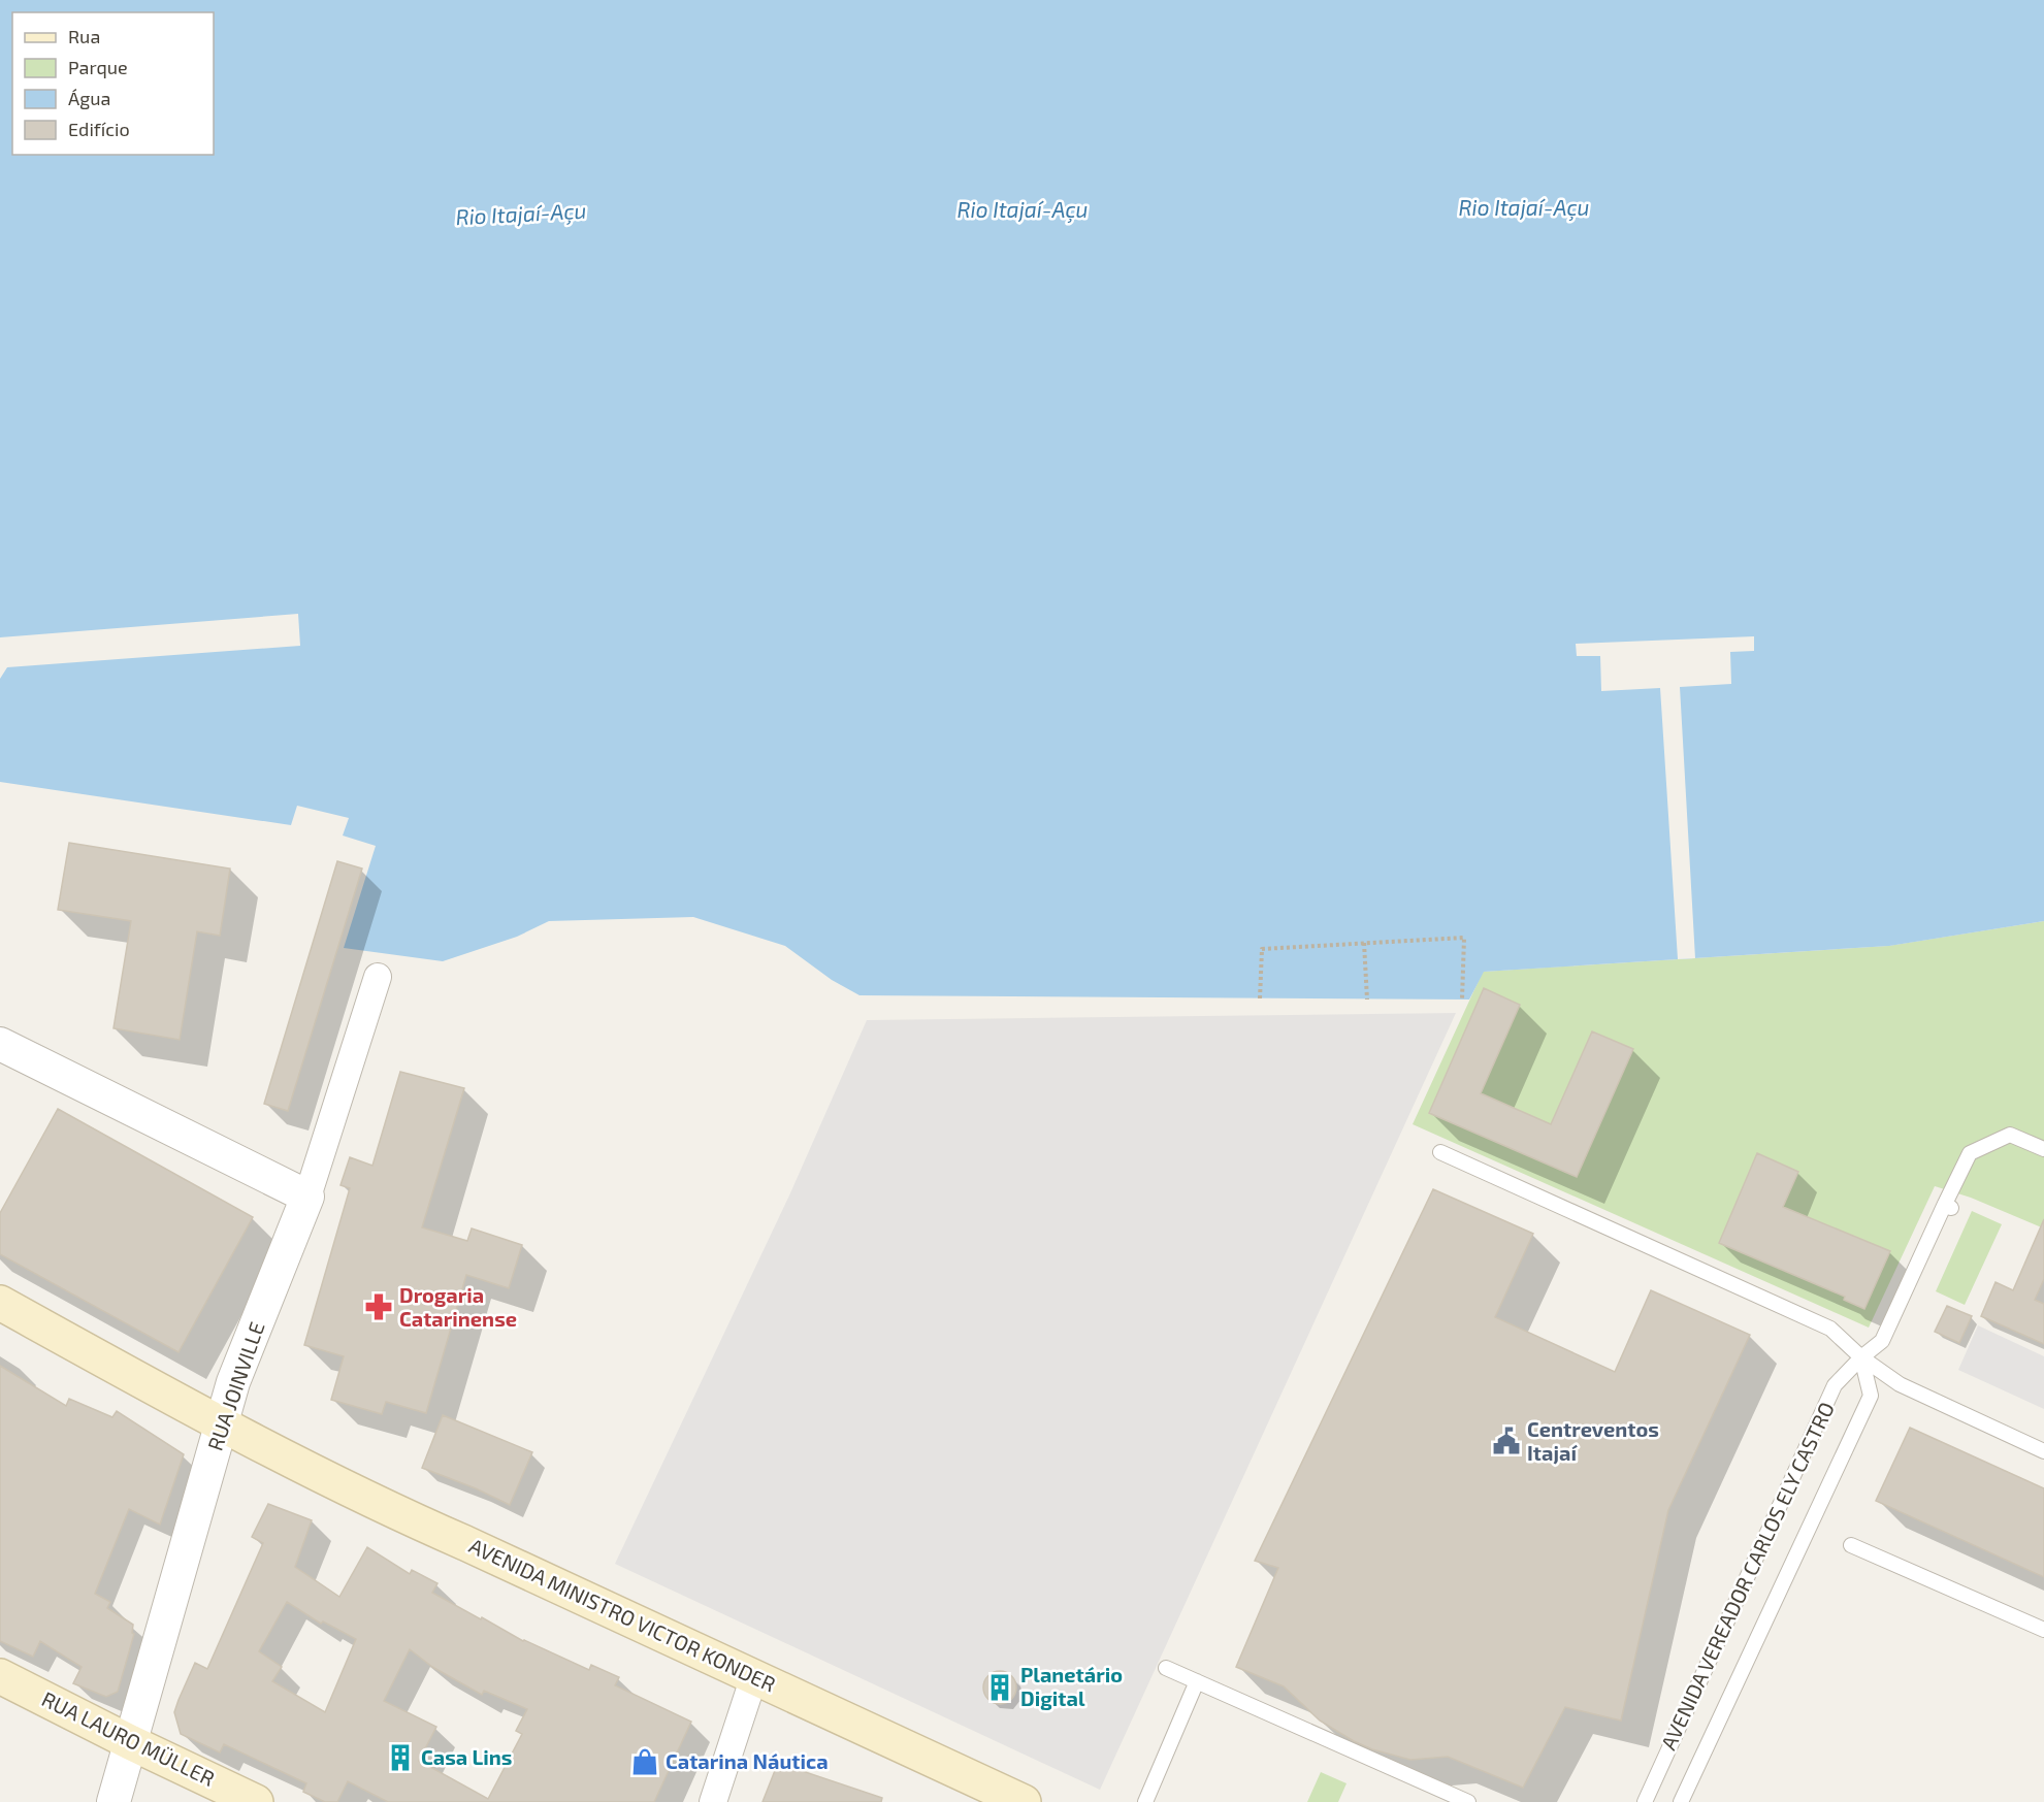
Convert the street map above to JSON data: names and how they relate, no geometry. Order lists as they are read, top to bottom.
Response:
{
  "streets": {
    "main road": ["AVENIDA MINISTRO VICTOR KONDER", "RUA LAURO MÜLLER"],
    "street": ["RUA JOINVILLE"],
    "lane": ["AVENIDA VEREADOR CARLOS ELY CASTRO"]
  },
  "crossings": [
    ["RUA JOINVILLE", "AVENIDA MINISTRO VICTOR KONDER"],
    ["RUA JOINVILLE", "RUA LAURO MÜLLER"]
  ],
  "water": ["Rio Itajaí-Açu"],
  "places": {
    "pharmacy": ["Drogaria Catarinense"],
    "public building": ["Centreventos Itajaí"],
    "building": ["Planetário Digital", "Casa Lins"],
    "shop": ["Catarina Náutica"]
  },
  "legend": [
    "Rua",
    "Parque",
    "Água",
    "Edifício"
  ]
}
